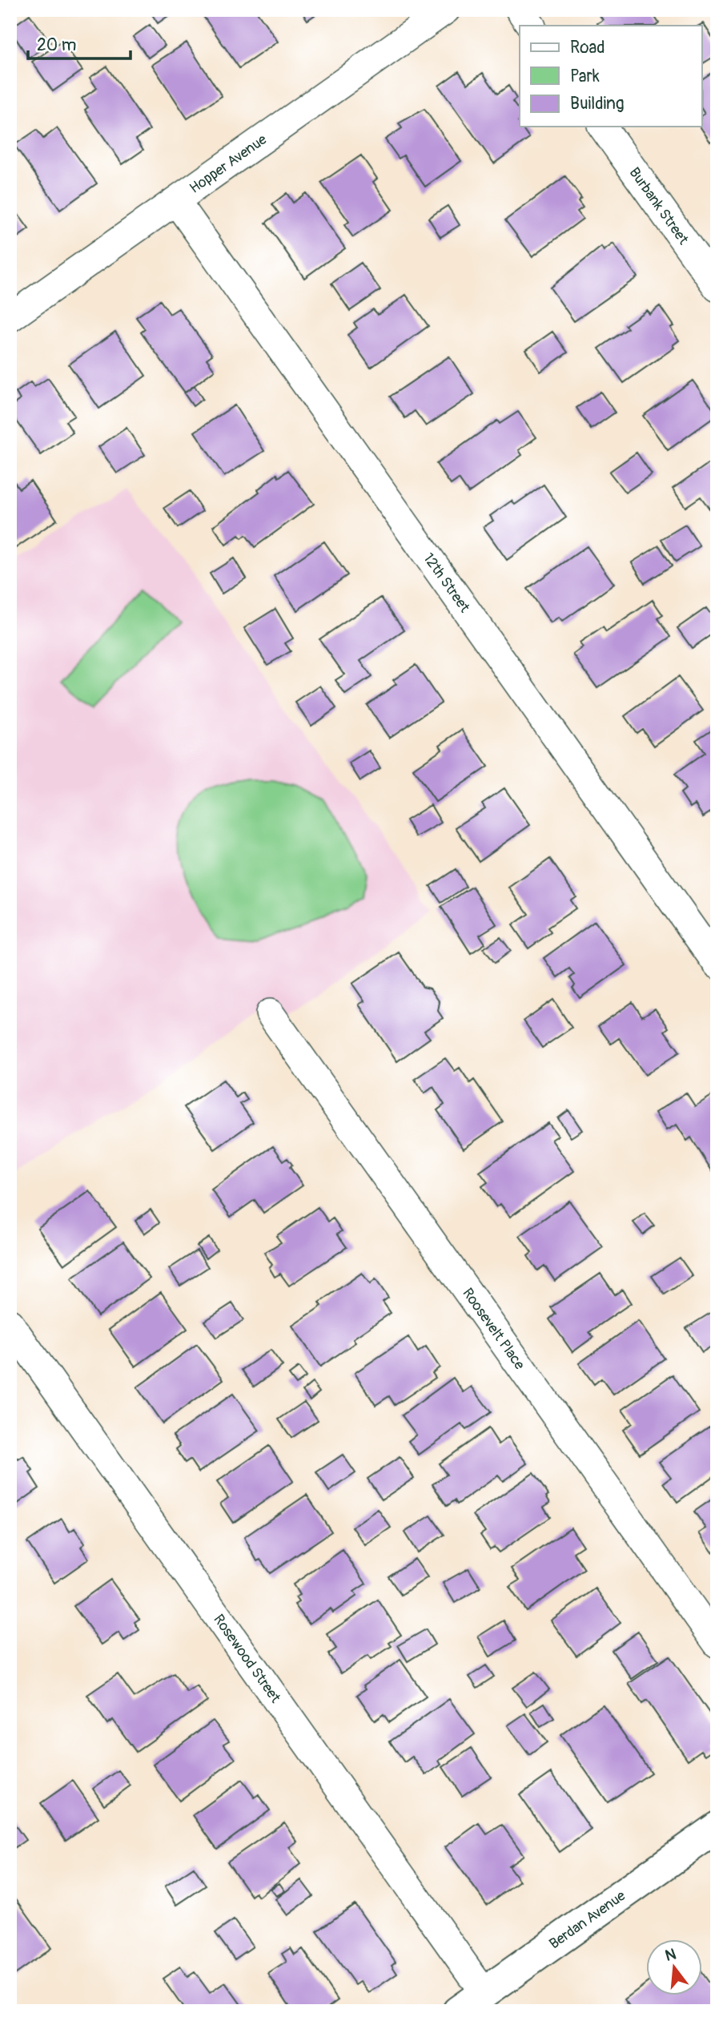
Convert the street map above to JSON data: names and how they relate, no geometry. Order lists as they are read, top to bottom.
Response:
{
  "streets": {
    "street": [
      "Hopper Avenue",
      "Burbank Street",
      "12th Street",
      "Roosevelt Place",
      "Rosewood Street",
      "Berdan Avenue"
    ]
  },
  "crossings": [
    ["Hopper Avenue", "12th Street"],
    ["Rosewood Street", "Berdan Avenue"]
  ],
  "legend": ["Road", "Park", "Building"],
  "scale_bar": "20 m",
  "north": "top"
}
